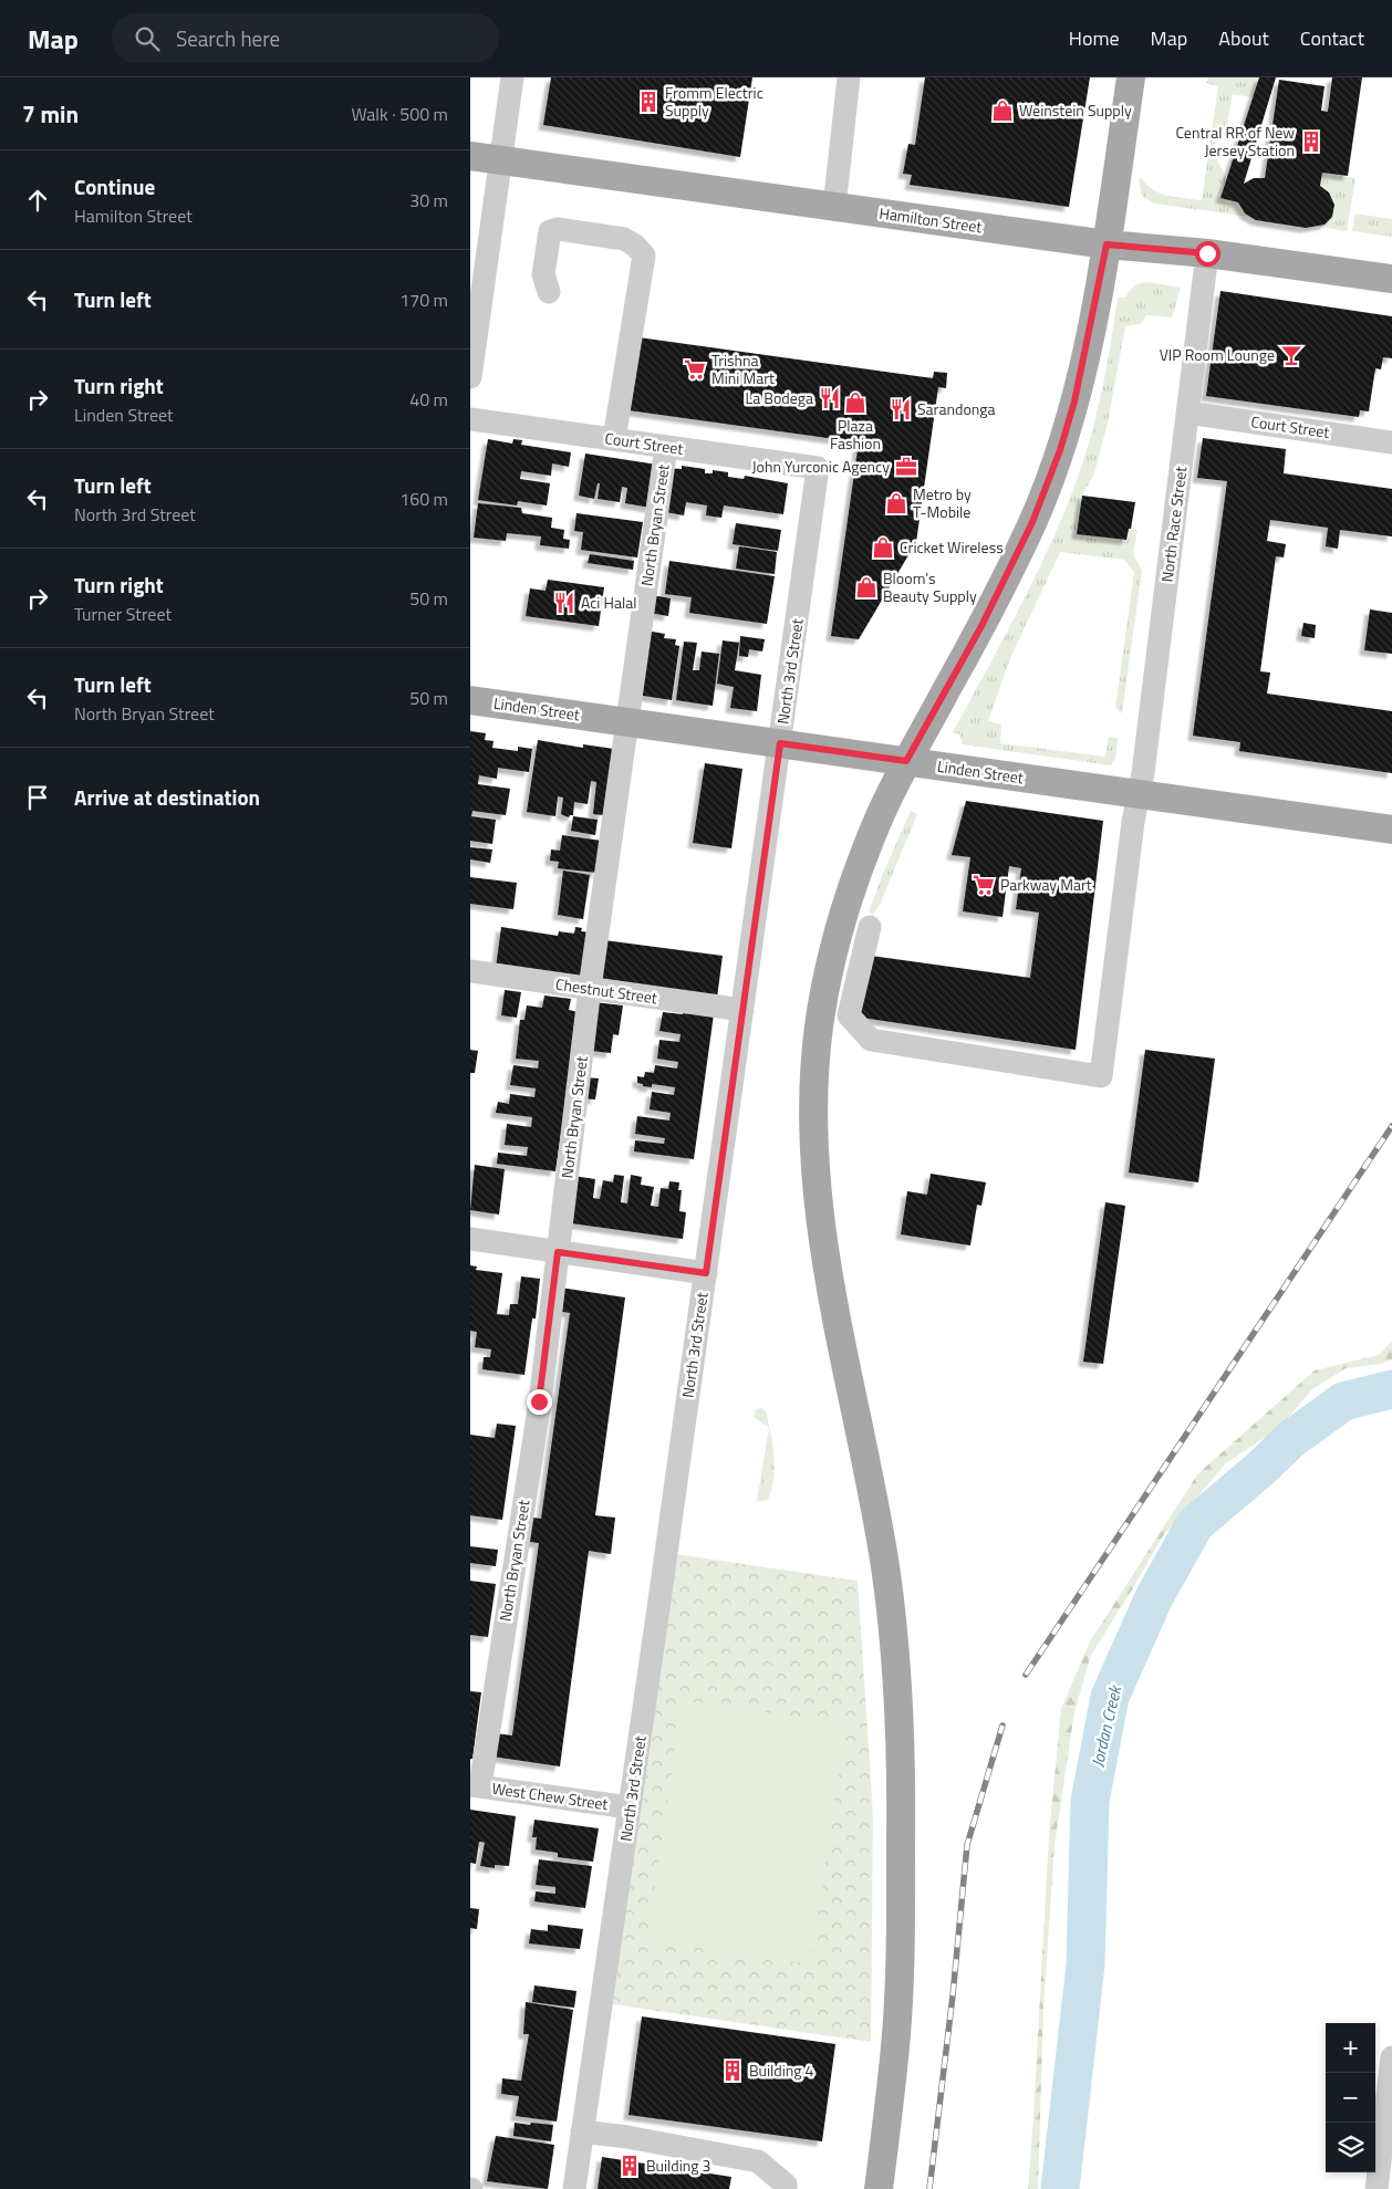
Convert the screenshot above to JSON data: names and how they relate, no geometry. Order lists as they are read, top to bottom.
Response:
{
  "streets": {
    "main road": ["Hamilton Street", "Linden Street"],
    "street": [
      "Court Street",
      "North Race Street",
      "North Bryan Street",
      "North 3rd Street",
      "Chestnut Street",
      "West Chew Street"
    ]
  },
  "crossings": [
    ["Hamilton Street", "North Race Street"],
    ["Court Street", "North Race Street"],
    ["Court Street", "North Bryan Street"],
    ["Court Street", "North 3rd Street"],
    ["North Race Street", "Linden Street"],
    ["North Bryan Street", "Linden Street"],
    ["North Bryan Street", "Chestnut Street"],
    ["North Bryan Street", "West Chew Street"],
    ["North 3rd Street", "Linden Street"],
    ["North 3rd Street", "Chestnut Street"],
    ["North 3rd Street", "West Chew Street"]
  ],
  "water": ["Jordan Creek"],
  "places": {
    "building": [
      "Fromm Electric Supply",
      "Central RR of New Jersey Station",
      "Building 4",
      "Building 3"
    ],
    "shop": [
      "Weinstein Supply",
      "Plaza Fashion",
      "Metro by T-Mobile",
      "Cricket Wireless",
      "Bloom's Beauty Supply"
    ],
    "bar": ["VIP Room Lounge"],
    "supermarket": ["Trishna Mini Mart", "Parkway Mart"],
    "restaurant": ["La Bodega", "Sarandonga", "Aci Halal"],
    "office": ["John Yurconic Agency"]
  },
  "page": {
    "header": "Map",
    "search": "Search here",
    "nav": [
      "Home",
      "Map",
      "About",
      "Contact"
    ],
    "heading": ["7 min", "Walk · 500 m"],
    "list": [
      ["Continue", "Hamilton Street", "30 m"],
      ["Turn left", "170 m"],
      ["Turn right", "Linden Street", "40 m"],
      ["Turn left", "North 3rd Street", "160 m"],
      ["Turn right", "Turner Street", "50 m"],
      ["Turn left", "North Bryan Street", "50 m"],
      "Arrive at destination"
    ],
    "map_buttons": ["+", "−"]
  }
}
